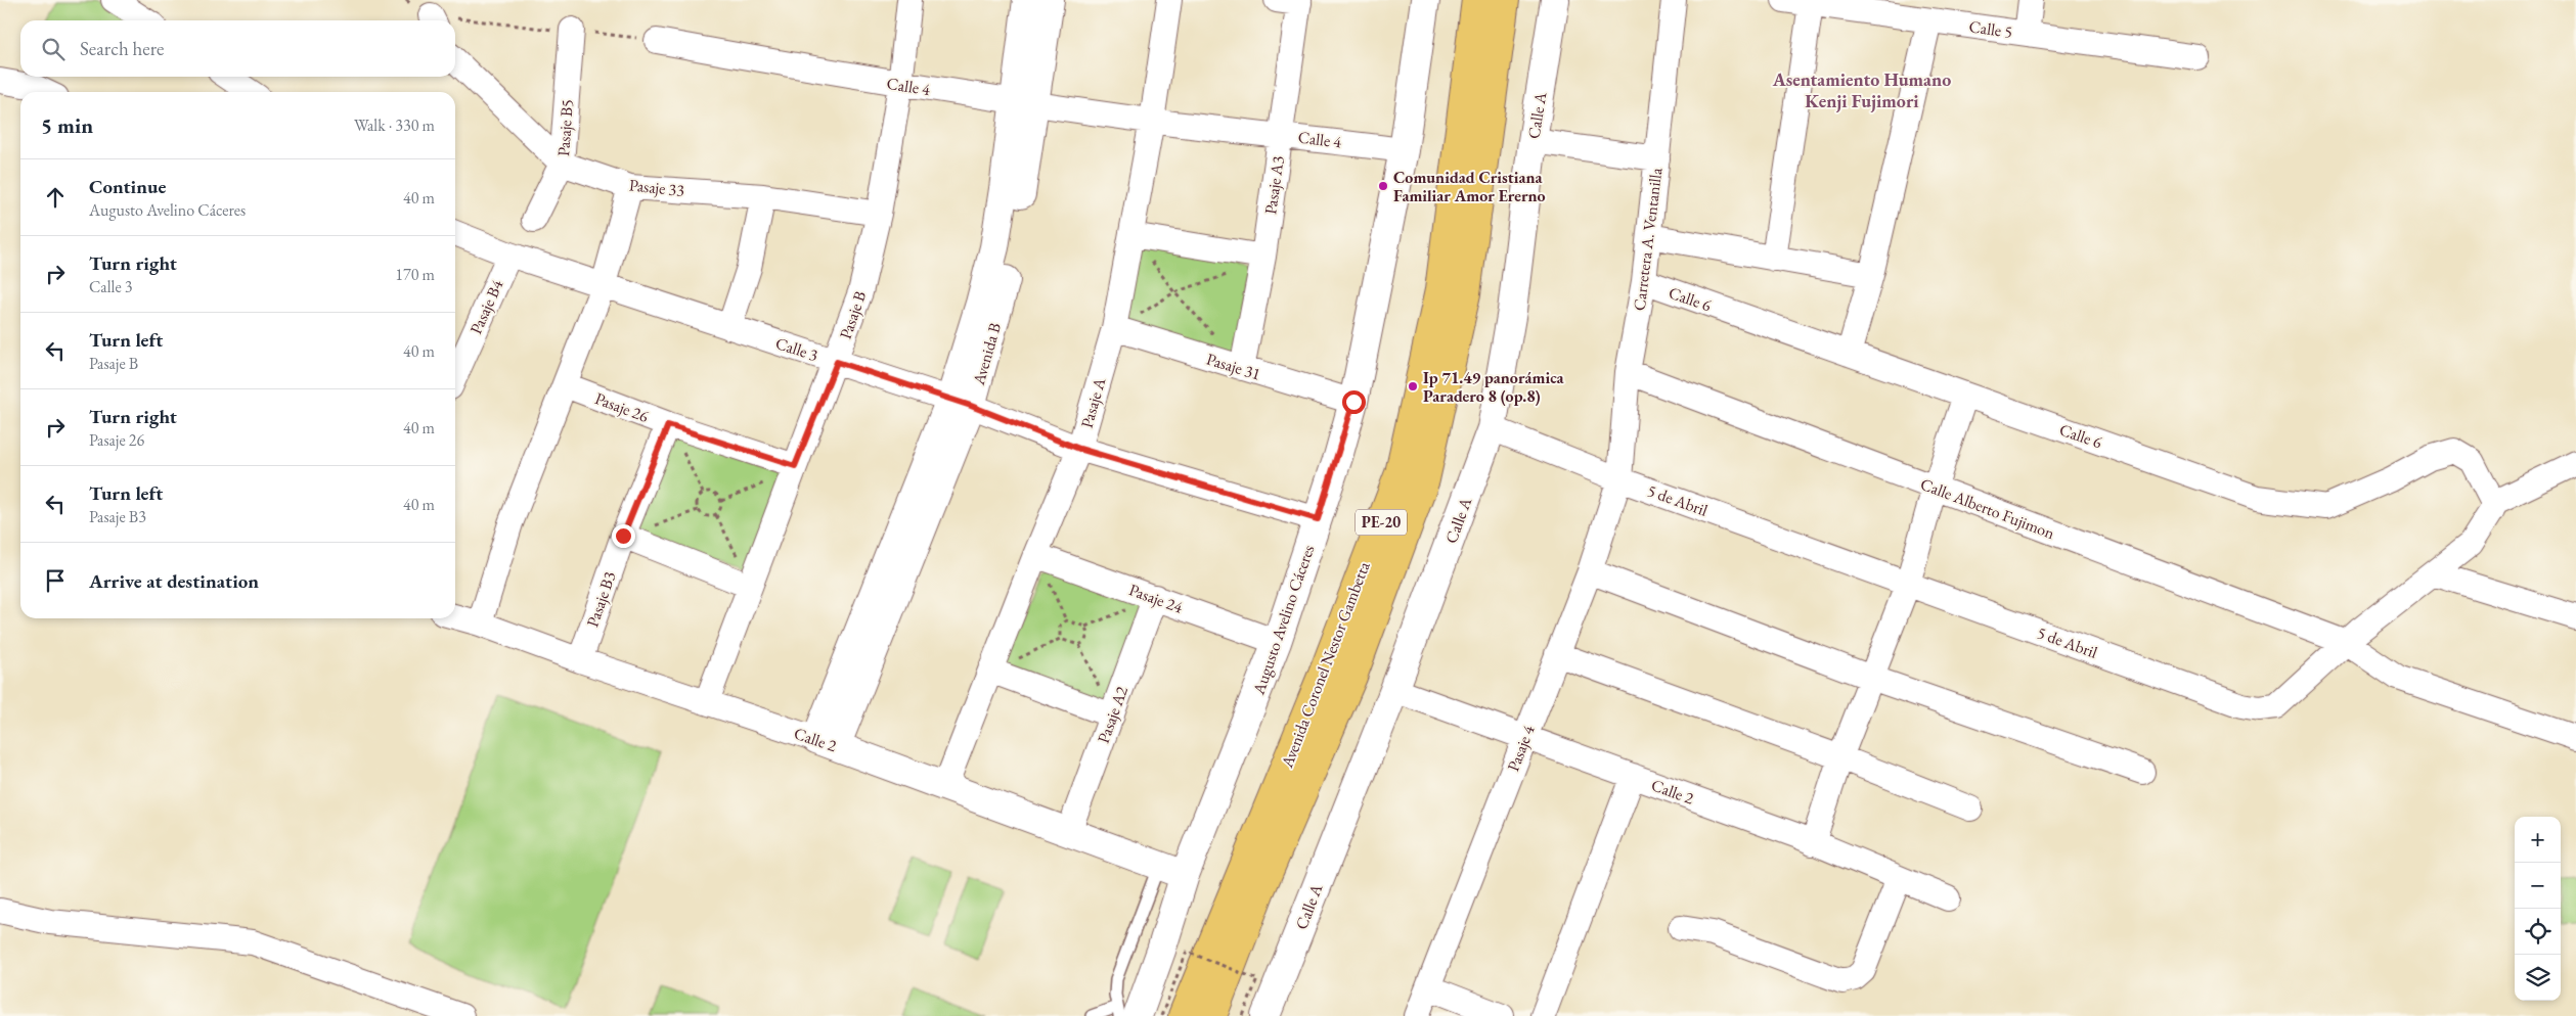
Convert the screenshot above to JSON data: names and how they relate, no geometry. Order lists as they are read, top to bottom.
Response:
{
  "streets": {
    "highway": ["PE-20", "Avenida Coronel Nestor Gambetta"],
    "street": [
      "Calle 5",
      "Calle 4",
      "Calle A",
      "Pasaje B5",
      "Pasaje A3",
      "Pasaje 33",
      "Carretera A. Ventanilla",
      "Calle 6",
      "Pasaje B4",
      "Pasaje B",
      "Calle 3",
      "Avenida B",
      "Pasaje 31",
      "Pasaje A",
      "Pasaje 26",
      "5 de Abril",
      "Calle Alberto Fujimon",
      "Pasaje 24",
      "Pasaje B3",
      "Augusto Avelino Cáceres",
      "Pasaje A2",
      "Calle 2",
      "Pasaje 4"
    ]
  },
  "crossings": [
    ["Calle 4", "Pasaje A3"],
    ["Calle 4", "Pasaje B"],
    ["Calle 4", "Avenida B"],
    ["Calle 4", "Pasaje A"],
    ["Calle 4", "Augusto Avelino Cáceres"],
    ["Calle A", "5 de Abril"],
    ["Calle A", "Calle 2"],
    ["Pasaje B5", "Pasaje 33"],
    ["Pasaje A3", "Pasaje 31"],
    ["Pasaje 33", "Pasaje B"],
    ["Carretera A. Ventanilla", "Calle 6"],
    ["Carretera A. Ventanilla", "5 de Abril"],
    ["Carretera A. Ventanilla", "Calle Alberto Fujimon"],
    ["Carretera A. Ventanilla", "Pasaje 4"],
    ["Calle 6", "5 de Abril"],
    ["Pasaje B4", "Calle 3"],
    ["Pasaje B", "Calle 3"],
    ["Pasaje B", "Pasaje 26"],
    ["Pasaje B", "Calle 2"],
    ["Calle 3", "Avenida B"],
    ["Calle 3", "Pasaje A"],
    ["Calle 3", "Augusto Avelino Cáceres"],
    ["Avenida B", "Calle 2"],
    ["Pasaje 31", "Pasaje A"],
    ["Pasaje 31", "Augusto Avelino Cáceres"],
    ["Pasaje A", "Pasaje 24"],
    ["Pasaje A", "Calle 2"],
    ["Pasaje 26", "Pasaje B3"],
    ["5 de Abril", "Calle Alberto Fujimon"],
    ["5 de Abril", "Pasaje 4"],
    ["Pasaje 24", "Augusto Avelino Cáceres"],
    ["Pasaje 24", "Pasaje A2"],
    ["Pasaje B3", "Calle 2"],
    ["Augusto Avelino Cáceres", "Calle 2"],
    ["Pasaje A2", "Calle 2"],
    ["Calle 2", "Pasaje 4"]
  ],
  "districts": ["Asentamiento Humano Kenji Fujimori"],
  "places": ["Comunidad Cristiana Familiar Amor Ererno", "Ip 71.49 panorámica Paradero 8 (op.8)"],
  "page": {
    "search": "Search here",
    "heading": ["5 min", "Walk · 330 m"],
    "list": [
      ["Continue", "Augusto Avelino Cáceres", "40 m"],
      ["Turn right", "Calle 3", "170 m"],
      ["Turn left", "Pasaje B", "40 m"],
      ["Turn right", "Pasaje 26", "40 m"],
      ["Turn left", "Pasaje B3", "40 m"],
      "Arrive at destination"
    ],
    "map_buttons": ["+", "−"]
  }
}
